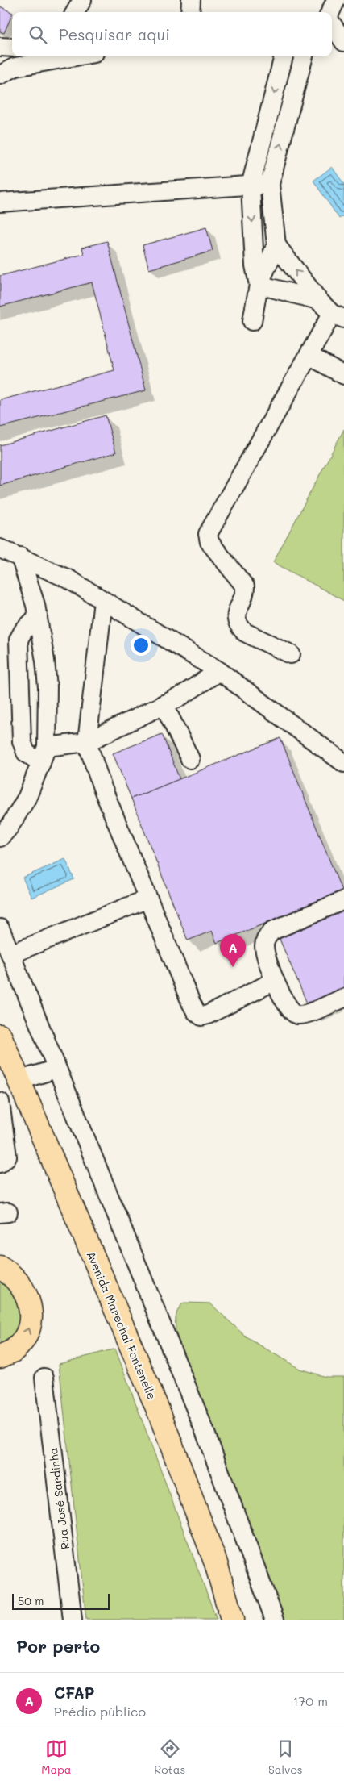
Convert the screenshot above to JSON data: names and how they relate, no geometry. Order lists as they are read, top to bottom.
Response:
{
  "streets": {
    "main road": ["Avenida Marechal Fontenelle"],
    "street": ["Rua José Sardinha"]
  },
  "scale_bar": "50 m",
  "page": {
    "search": "Pesquisar aqui",
    "pins": "A",
    "scale": "50 m",
    "heading": "Por perto",
    "list": [
      {
        "mark": "A",
        "name": "CFAP",
        "note": "Prédio público",
        "value": "170 m"
      }
    ],
    "nav": ["Mapa", "Rotas", "Salvos"]
  }
}
